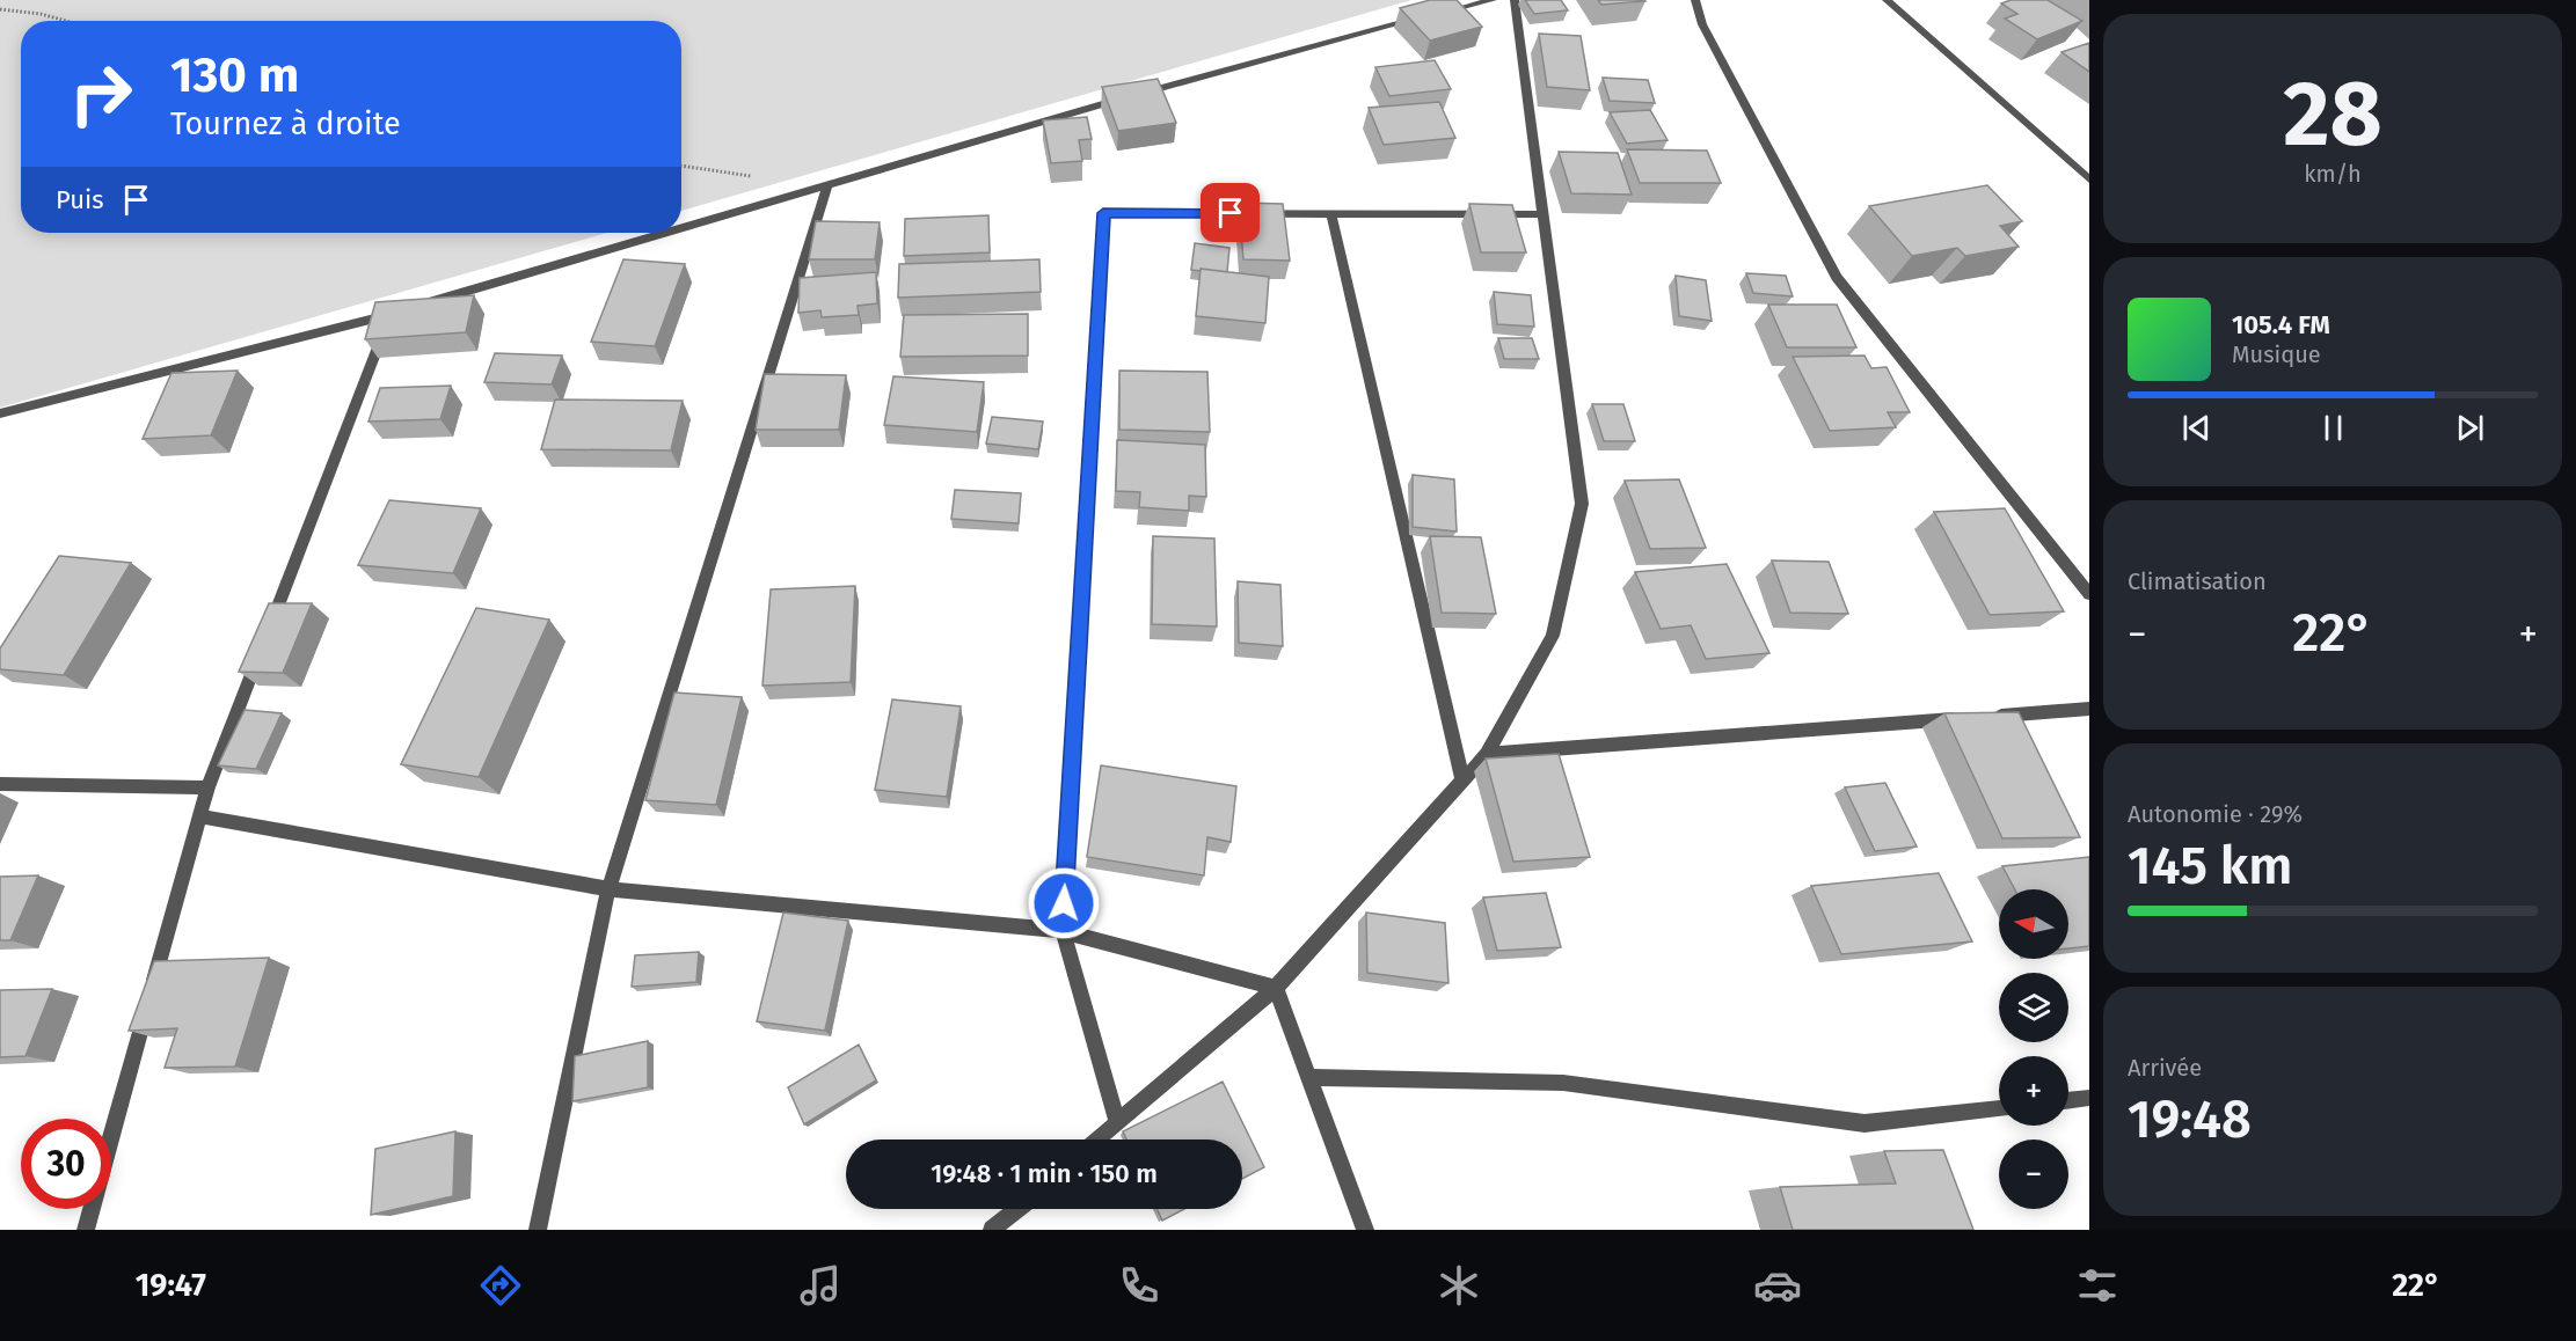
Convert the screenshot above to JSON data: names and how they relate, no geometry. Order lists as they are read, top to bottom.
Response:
{
  "north": "left",
  "page": {
    "tile": [
      ["28", "km/h"],
      "Climatisation",
      ["Autonomie · 29%", "145 km"],
      ["Arrivée", "19:48"]
    ],
    "turn": ["130 m", "Tournez à droite"],
    "then": "Puis",
    "song": ["105.4 FM", "Musique"],
    "heat": ["−", "22°", "+"],
    "map_buttons": ["+", "−"],
    "limit": "30",
    "trip": "19:48 · 1 min · 150 m",
    "tabs": ["19:47", "22°"]
  }
}
